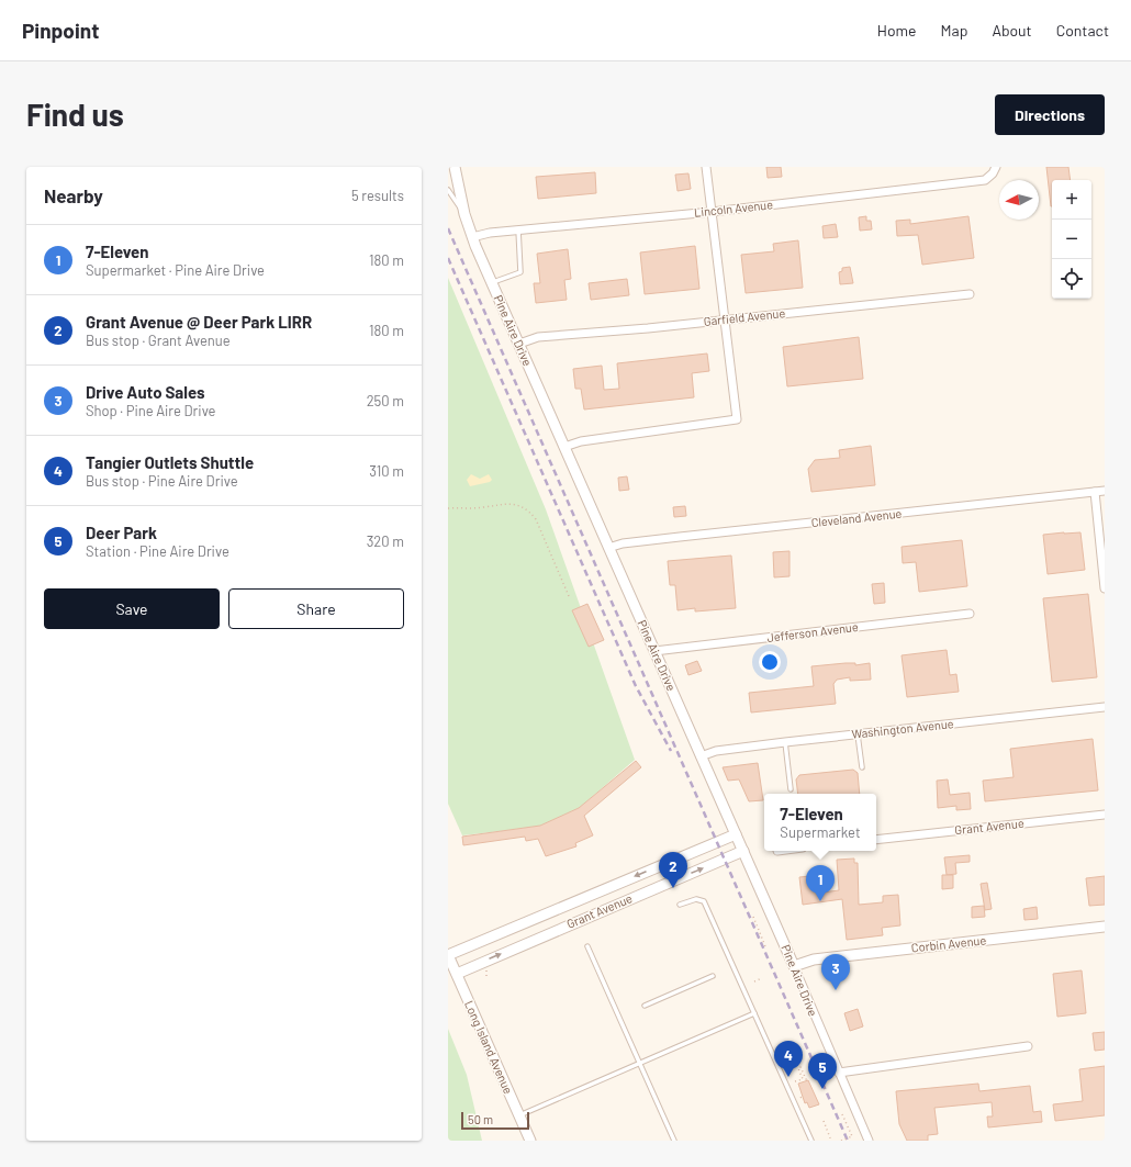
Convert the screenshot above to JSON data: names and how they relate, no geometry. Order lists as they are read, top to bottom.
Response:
{
  "streets": {
    "street": [
      "Lincoln Avenue",
      "Garfield Avenue",
      "Pine Aire Drive",
      "Cleveland Avenue",
      "Jefferson Avenue",
      "Washington Avenue",
      "Grant Avenue",
      "Corbin Avenue",
      "Long Island Avenue"
    ]
  },
  "crossings": [
    ["Lincoln Avenue", "Pine Aire Drive"],
    ["Garfield Avenue", "Pine Aire Drive"],
    ["Pine Aire Drive", "Cleveland Avenue"],
    ["Pine Aire Drive", "Jefferson Avenue"],
    ["Pine Aire Drive", "Washington Avenue"],
    ["Pine Aire Drive", "Grant Avenue"],
    ["Pine Aire Drive", "Corbin Avenue"],
    ["Grant Avenue", "Long Island Avenue"]
  ],
  "scale_bar": "50 m",
  "north": "left",
  "page": {
    "header": "Pinpoint",
    "nav": [
      "Home",
      "Map",
      "About",
      "Contact"
    ],
    "buttons": [
      "Directions",
      ["Save", "Share"]
    ],
    "title": "Find us",
    "heading": ["Nearby", "5 results"],
    "map_buttons": ["+", "−"],
    "list": [
      {
        "mark": "1",
        "name": "7-Eleven",
        "note": "Supermarket · Pine Aire Drive",
        "value": "180 m"
      },
      {
        "mark": "2",
        "name": "Grant Avenue @ Deer Park LIRR",
        "note": "Bus stop · Grant Avenue",
        "value": "180 m"
      },
      {
        "mark": "3",
        "name": "Drive Auto Sales",
        "note": "Shop · Pine Aire Drive",
        "value": "250 m"
      },
      {
        "mark": "4",
        "name": "Tangier Outlets Shuttle",
        "note": "Bus stop · Pine Aire Drive",
        "value": "310 m"
      },
      {
        "mark": "5",
        "name": "Deer Park",
        "note": "Station · Pine Aire Drive",
        "value": "320 m"
      }
    ],
    "popup": ["7-Eleven", "Supermarket"],
    "pins": [
      "2",
      "1",
      "3",
      "4",
      "5"
    ],
    "scale": "50 m"
  }
}
